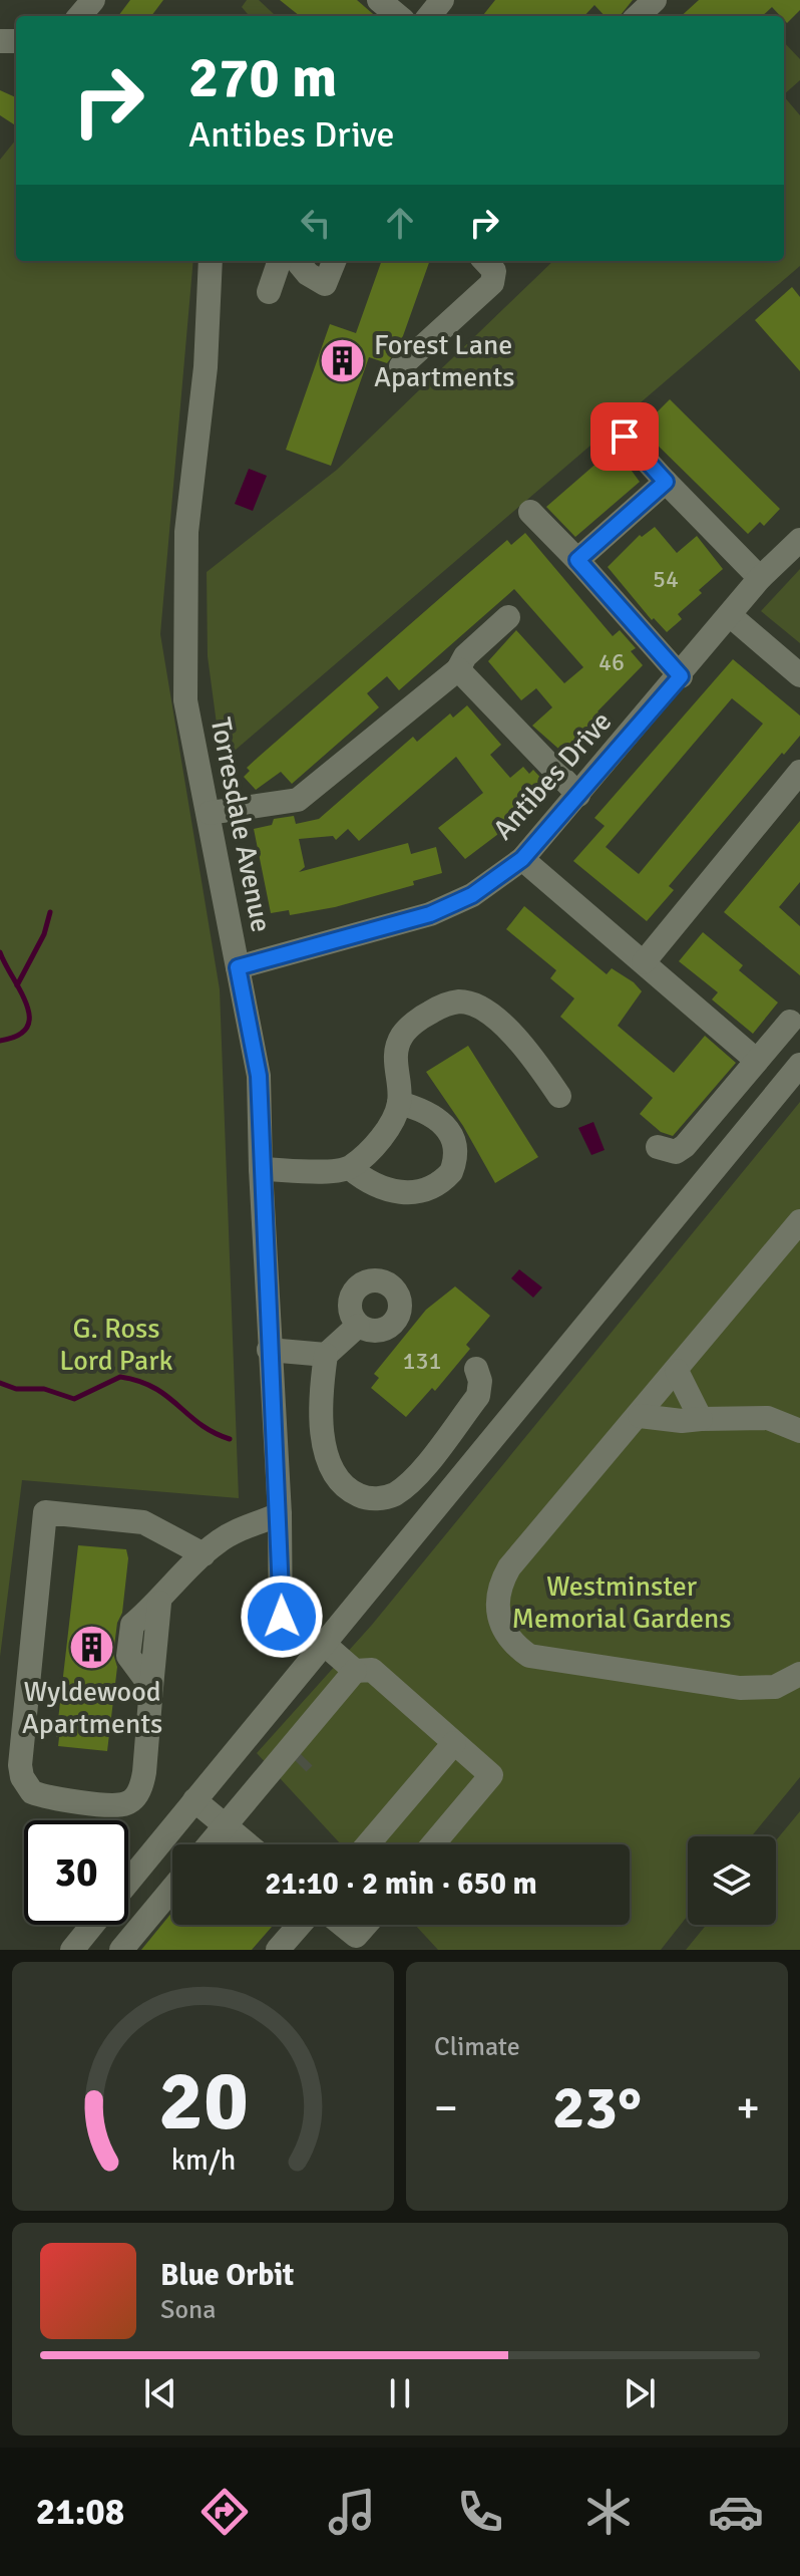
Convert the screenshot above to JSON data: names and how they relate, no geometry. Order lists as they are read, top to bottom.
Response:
{
  "streets": {
    "street": ["Antibes Drive", "Torresdale Avenue"]
  },
  "crossings": [
    ["Antibes Drive", "Torresdale Avenue"]
  ],
  "parks": ["G. Ross Lord Park", "Westminster Memorial Gardens"],
  "places": {
    "building": ["Forest Lane Apartments", "Wyldewood Apartments"]
  },
  "house_numbers": ["54", "46", "131"],
  "page": {
    "turn": ["270 m", "Antibes Drive"],
    "limit": "30",
    "trip": "21:10 · 2 min · 650 m",
    "tile": "Climate",
    "heat": ["−", "23°", "+"],
    "song": ["Blue Orbit", "Sona"],
    "tabs": "21:08",
    "gauge": ["20", "km/h"]
  }
}
